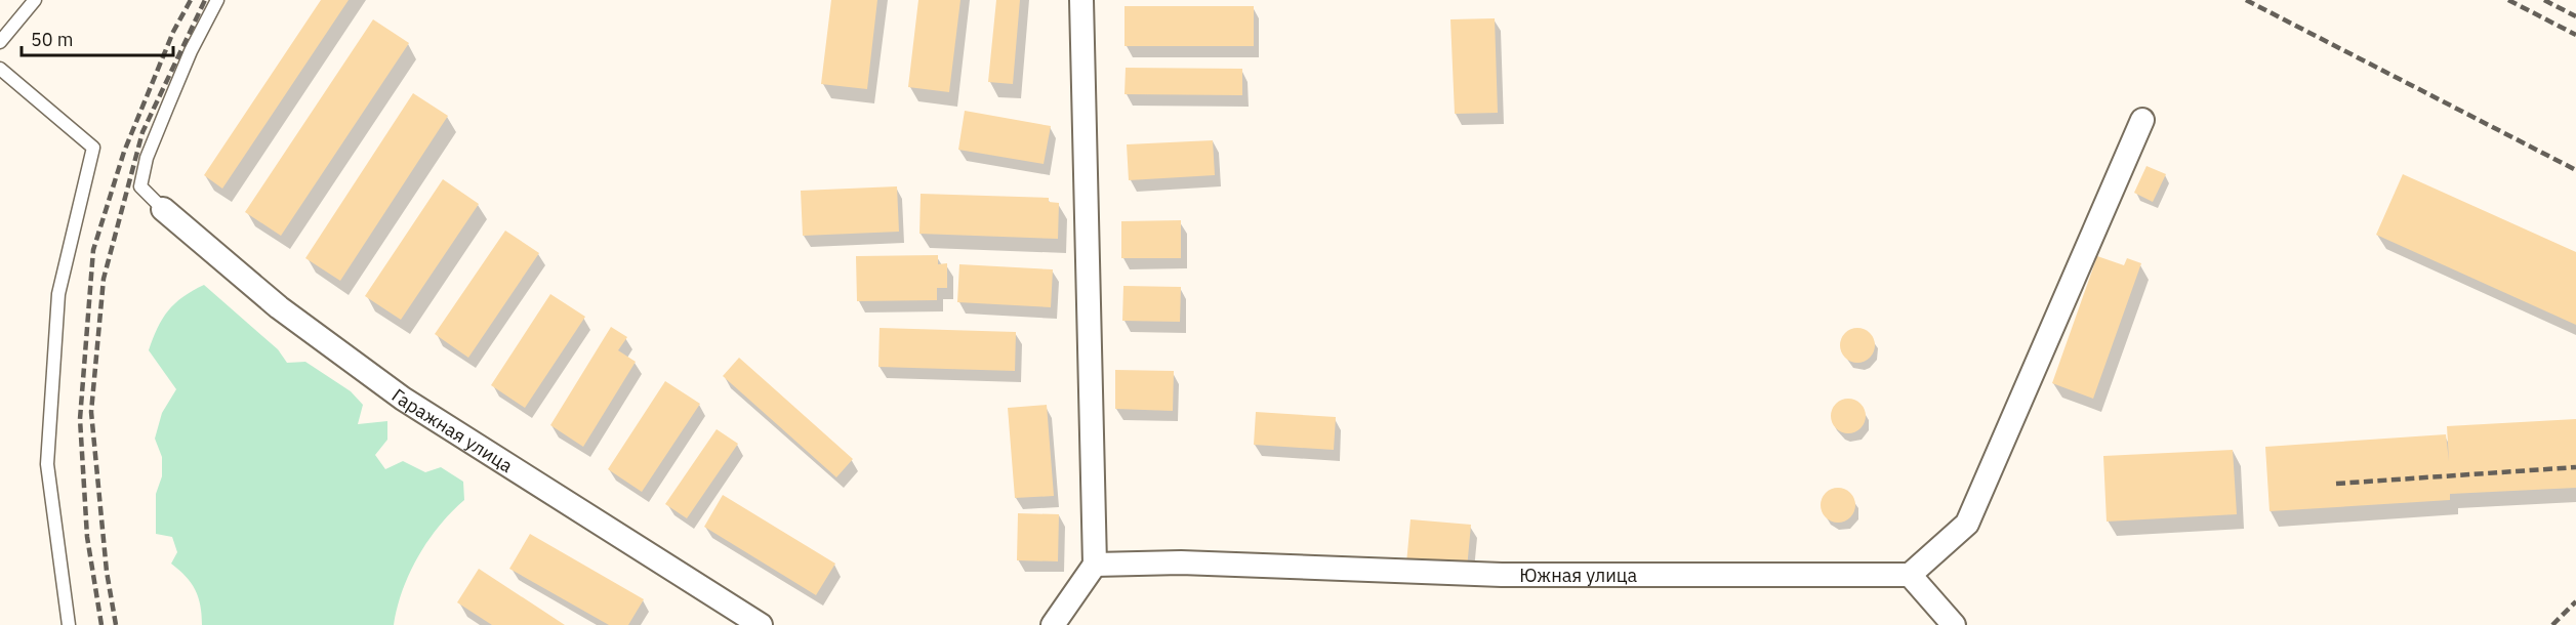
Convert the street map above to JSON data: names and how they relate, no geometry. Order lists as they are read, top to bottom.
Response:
{
  "streets": {
    "street": ["Гаражная улица", "Южная улица"]
  },
  "scale_bar": "50 m"
}
